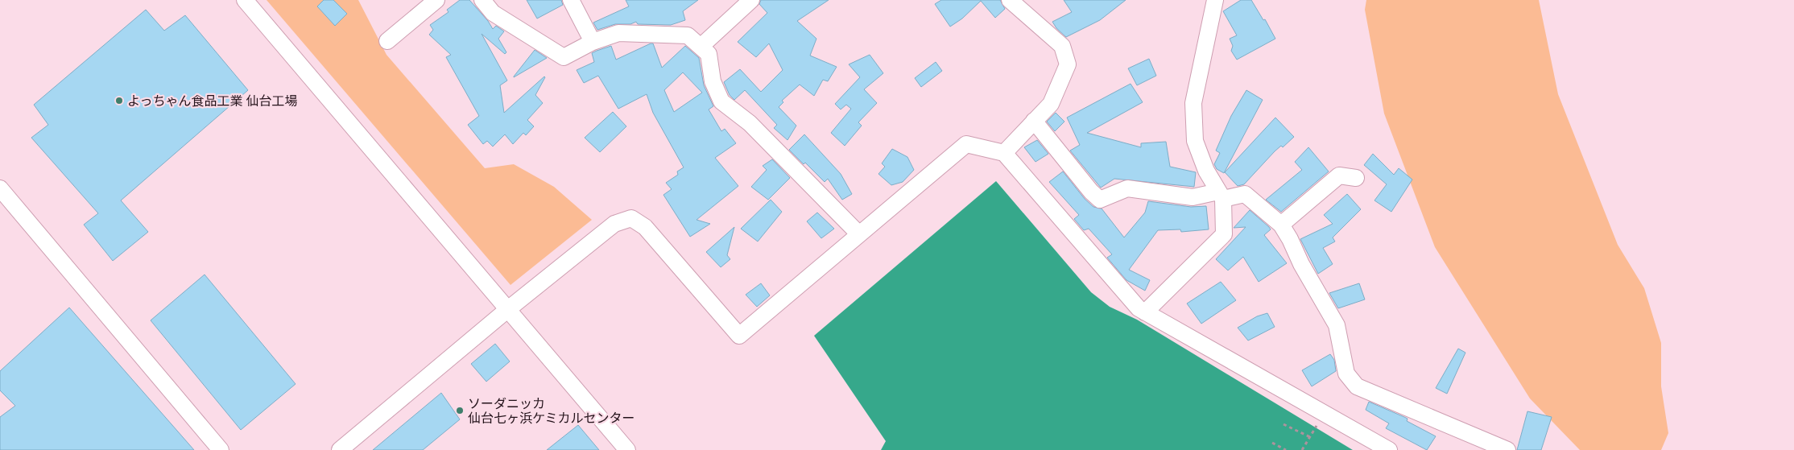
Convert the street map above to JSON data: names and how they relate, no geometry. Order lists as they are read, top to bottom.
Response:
{
  "places": ["よっちゃん食品工業 仙台工場", "ソーダニッカ 仙台七ヶ浜ケミカルセンター"]
}
